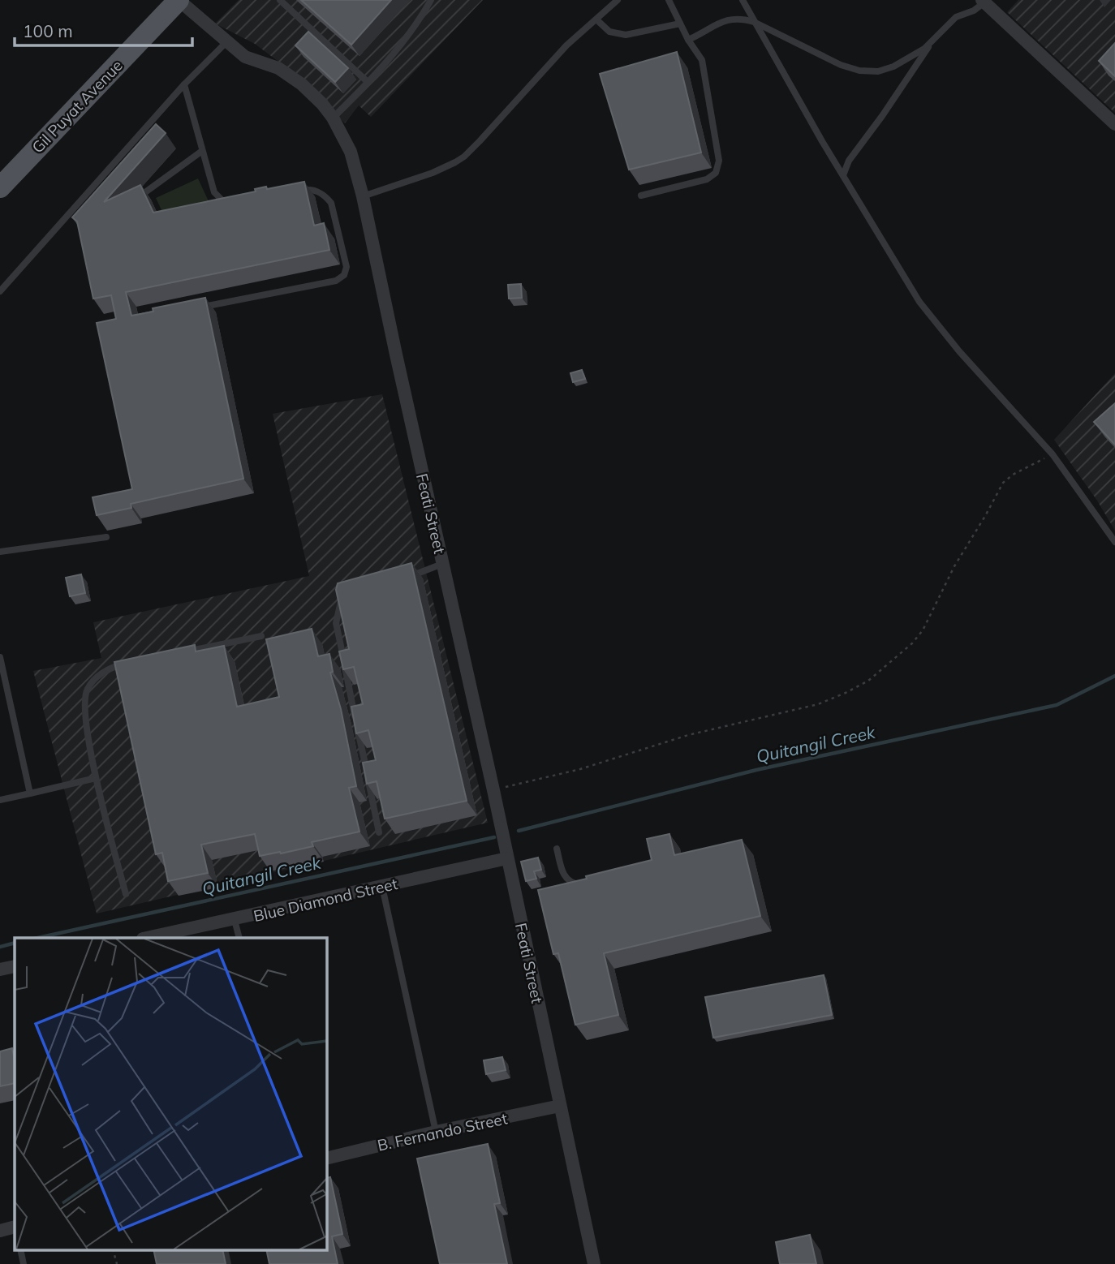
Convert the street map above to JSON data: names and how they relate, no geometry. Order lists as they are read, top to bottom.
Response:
{
  "streets": {
    "main road": ["Gil Puyat Avenue"],
    "street": ["Feati Street", "Blue Diamond Street", "B. Fernando Street"]
  },
  "crossings": [
    ["Gil Puyat Avenue", "Feati Street"],
    ["Feati Street", "Blue Diamond Street"],
    ["Feati Street", "B. Fernando Street"]
  ],
  "water": ["Quitangil Creek"],
  "scale_bar": "100 m"
}
